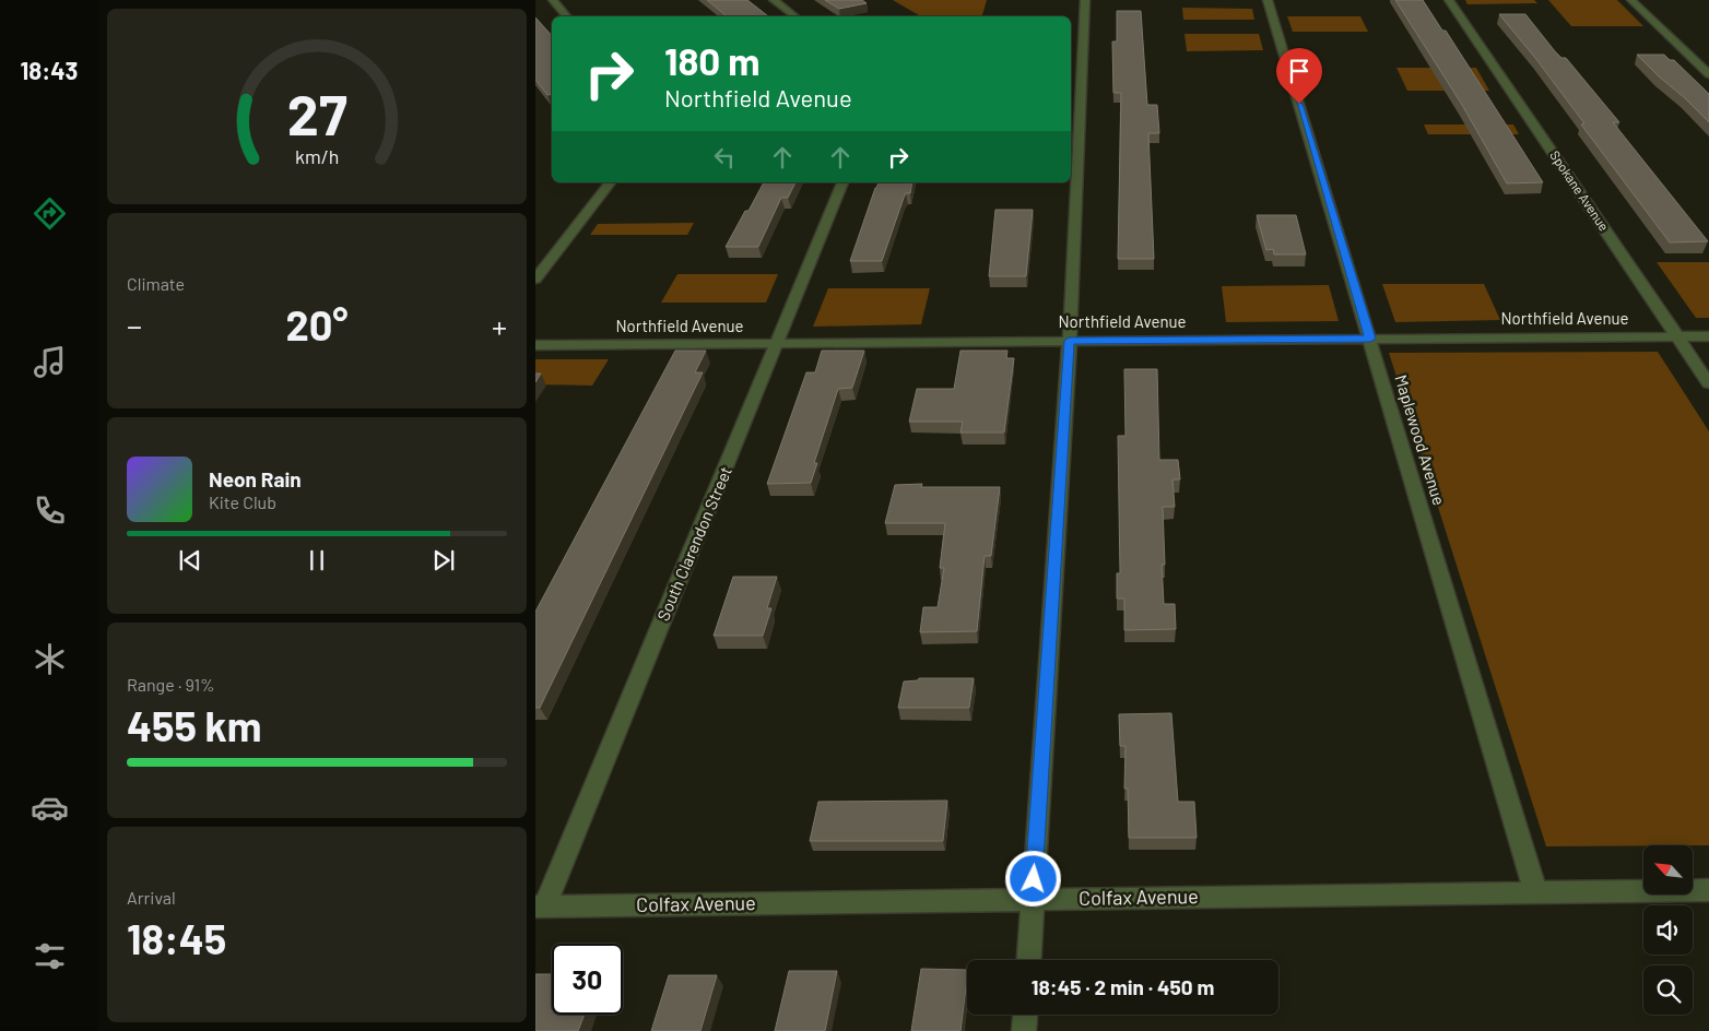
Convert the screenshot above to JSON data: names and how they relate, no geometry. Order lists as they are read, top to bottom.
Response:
{
  "streets": {
    "street": [
      "Spokane Avenue",
      "Northfield Avenue",
      "Maplewood Avenue",
      "South Clarendon Street",
      "Colfax Avenue"
    ]
  },
  "crossings": [
    ["Spokane Avenue", "Northfield Avenue"],
    ["Northfield Avenue", "Maplewood Avenue"],
    ["Northfield Avenue", "South Clarendon Street"],
    ["Maplewood Avenue", "Colfax Avenue"],
    ["South Clarendon Street", "Colfax Avenue"]
  ],
  "north": "top left",
  "page": {
    "tabs": "18:43",
    "turn": ["180 m", "Northfield Avenue"],
    "tile": [
      "Climate",
      ["Range · 91%", "455 km"],
      ["Arrival", "18:45"]
    ],
    "heat": ["−", "20°", "+"],
    "song": ["Neon Rain", "Kite Club"],
    "limit": "30",
    "trip": "18:45 · 2 min · 450 m",
    "gauge": ["27", "km/h"]
  }
}
